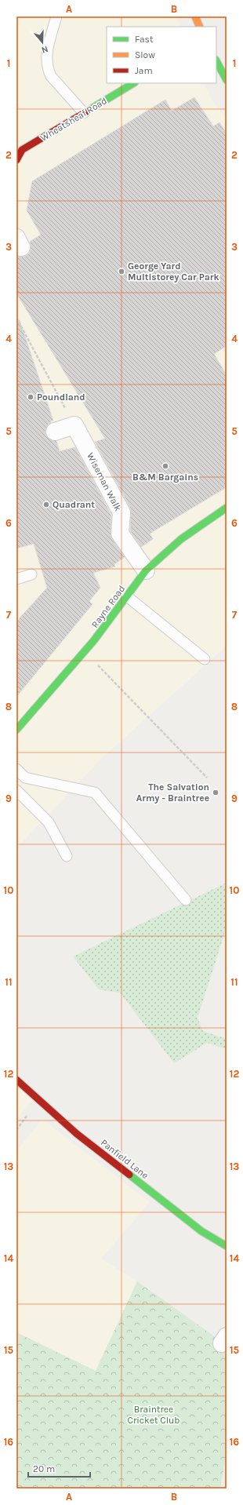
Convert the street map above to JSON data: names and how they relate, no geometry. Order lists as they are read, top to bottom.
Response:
{
  "streets": {
    "street": [
      "Wheatsheaf Road",
      "Wiseman Walk",
      "Rayne Road",
      "Panfield Lane"
    ]
  },
  "crossings": [
    ["Wiseman Walk", "Rayne Road"]
  ],
  "parks": ["Braintree Cricket Club"],
  "places": [
    "George Yard Multistorey Car Park",
    "Poundland",
    "B&M Bargains",
    "Quadrant",
    "The Salvation Army - Braintree"
  ],
  "legend": ["Fast", "Slow", "Jam"],
  "scale_bar": "20 m",
  "north": "bottom",
  "grid": {
    "columns": ["A", "B"],
    "rows": [
      "1",
      "2",
      "3",
      "4",
      "5",
      "6",
      "7",
      "8",
      "9",
      "10",
      "11",
      "12",
      "13",
      "14",
      "15",
      "16"
    ]
  }
}
